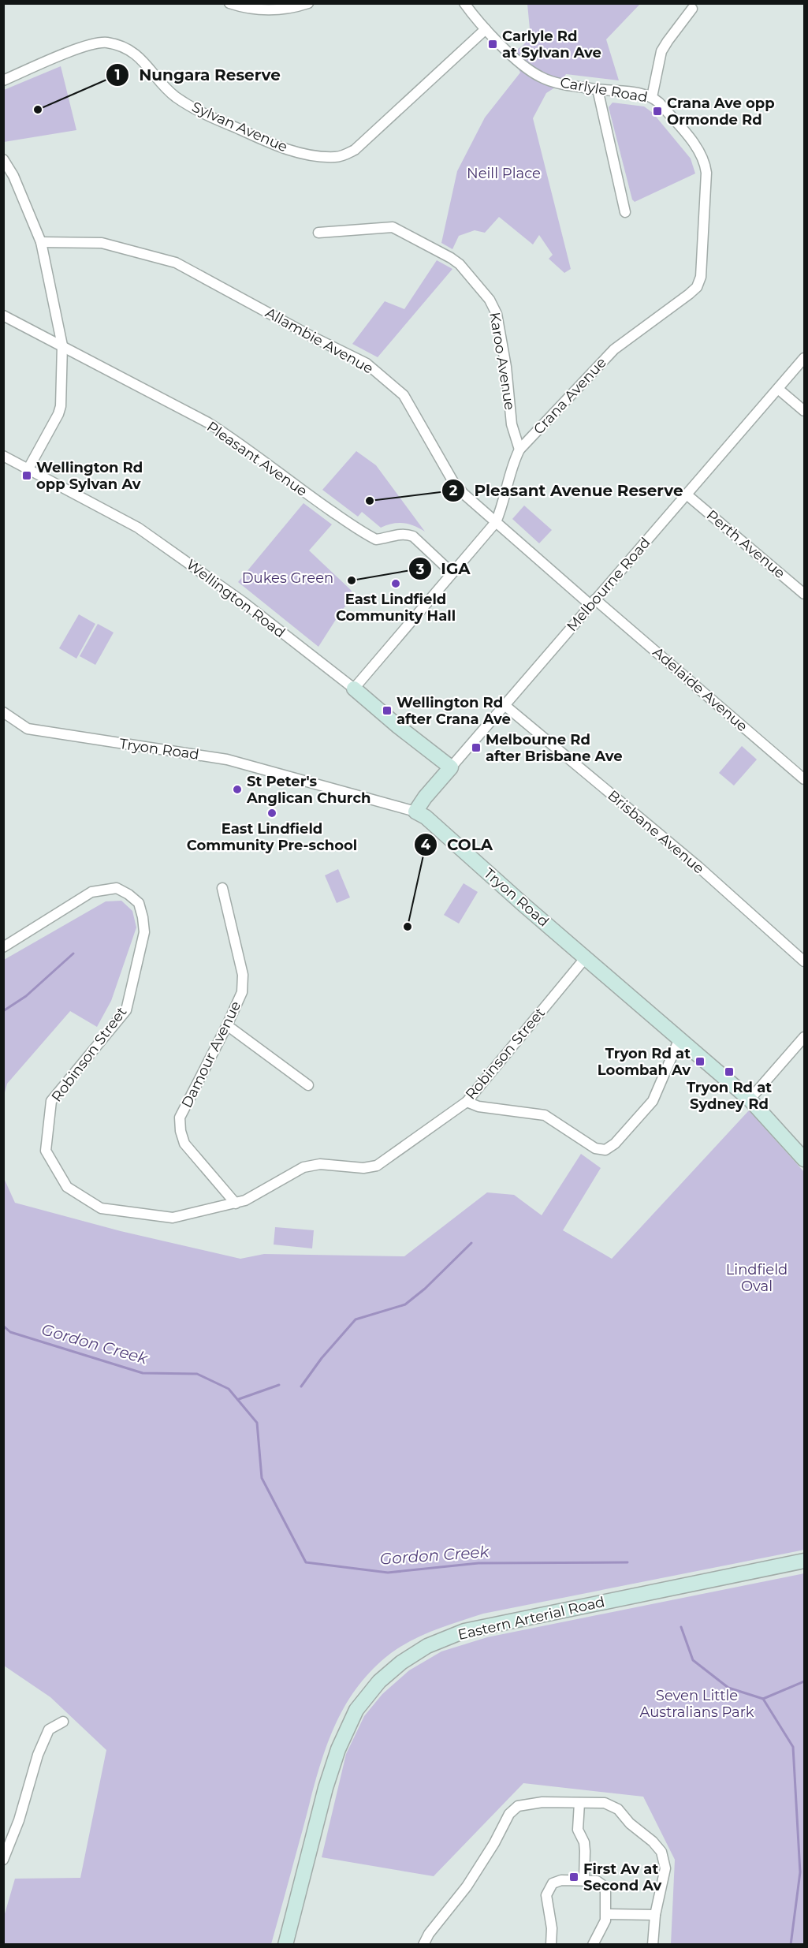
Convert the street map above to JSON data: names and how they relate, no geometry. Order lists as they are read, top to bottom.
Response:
{
  "streets": {
    "main road": [
      "Melbourne Road",
      "Wellington Road",
      "Tryon Road",
      "Eastern Arterial Road"
    ],
    "street": [
      "Carlyle Road",
      "Sylvan Avenue",
      "Allambie Avenue",
      "Karoo Avenue",
      "Crana Avenue",
      "Pleasant Avenue",
      "Perth Avenue",
      "Adelaide Avenue",
      "Brisbane Avenue",
      "Robinson Street",
      "Damour Avenue"
    ]
  },
  "crossings": [
    ["Carlyle Road", "Sylvan Avenue"],
    ["Carlyle Road", "Crana Avenue"],
    ["Allambie Avenue", "Crana Avenue"],
    ["Allambie Avenue", "Melbourne Road"],
    ["Allambie Avenue", "Adelaide Avenue"],
    ["Karoo Avenue", "Crana Avenue"],
    ["Crana Avenue", "Pleasant Avenue"],
    ["Crana Avenue", "Wellington Road"],
    ["Perth Avenue", "Melbourne Road"],
    ["Melbourne Road", "Wellington Road"],
    ["Melbourne Road", "Adelaide Avenue"],
    ["Melbourne Road", "Tryon Road"],
    ["Melbourne Road", "Brisbane Avenue"],
    ["Tryon Road", "Robinson Street"],
    ["Robinson Street", "Damour Avenue"]
  ],
  "water": ["Gordon Creek"],
  "parks": [
    "Neill Place",
    "Dukes Green",
    "Lindfield Oval",
    "Seven Little Australians Park"
  ],
  "places": {
    "transit": [
      "Carlyle Rd at Sylvan Ave",
      "Crana Ave opp Ormonde Rd",
      "Wellington Rd opp Sylvan Av",
      "Wellington Rd after Crana Ave",
      "Melbourne Rd after Brisbane Ave",
      "Tryon Rd at Loombah Av",
      "Tryon Rd at Sydney Rd",
      "First Av at Second Av"
    ],
    "other": [
      "Nungara Reserve",
      "Pleasant Avenue Reserve",
      "IGA",
      "East Lindfield Community Hall",
      "St Peter's Anglican Church",
      "East Lindfield Community Pre-school",
      "COLA"
    ]
  }
}
